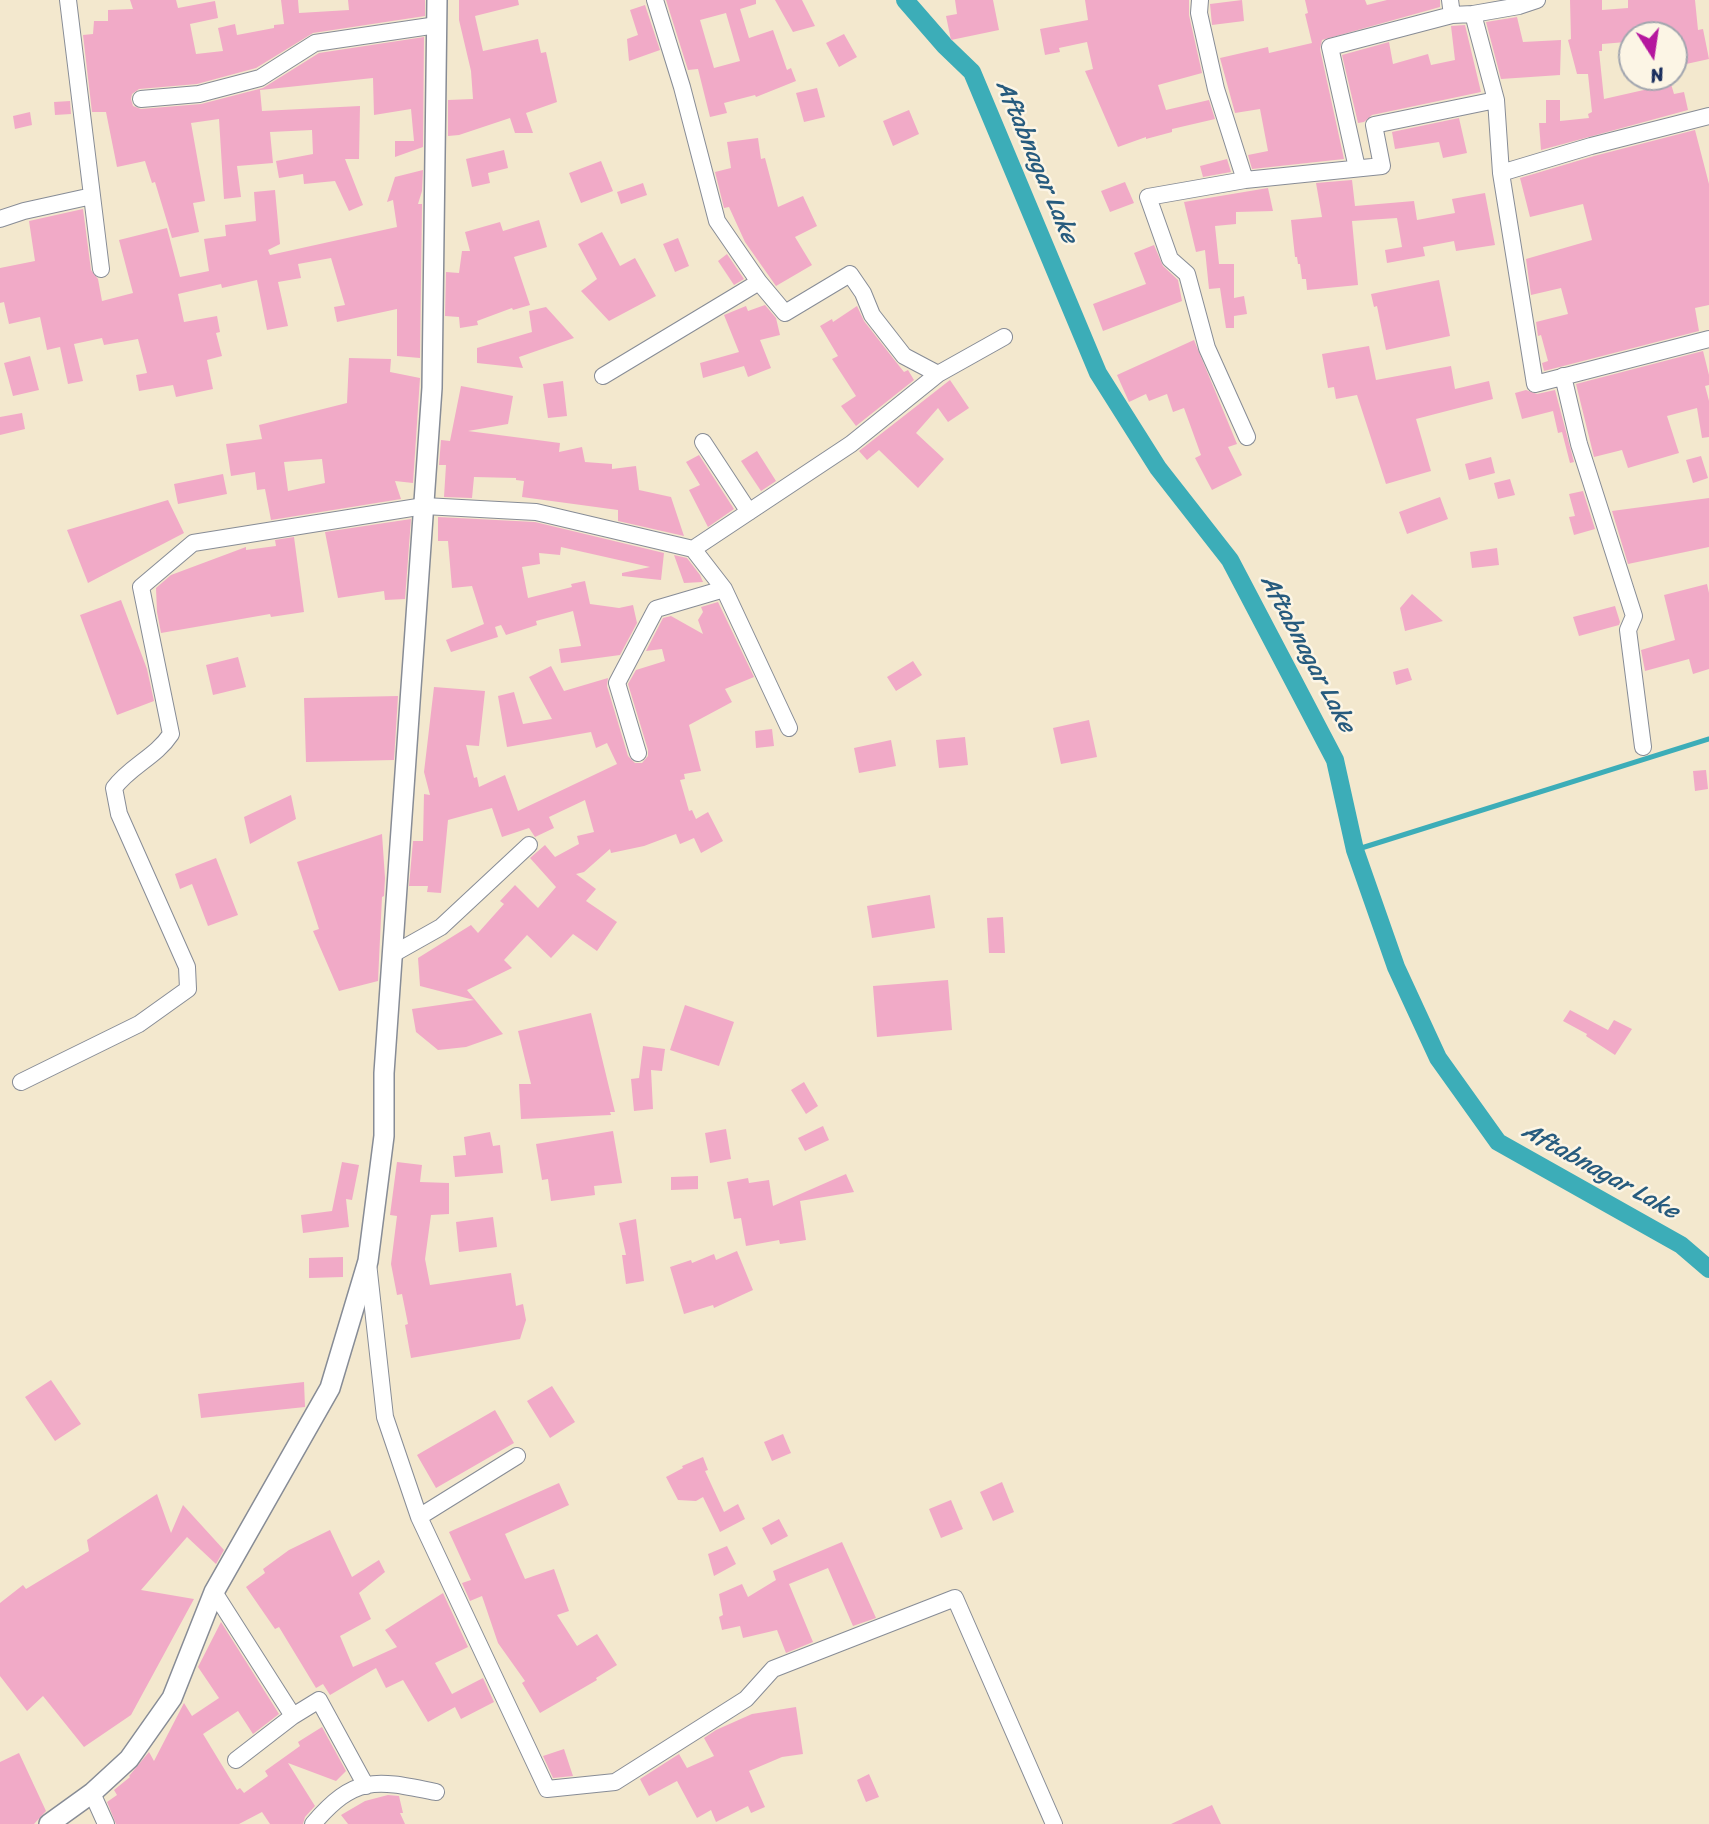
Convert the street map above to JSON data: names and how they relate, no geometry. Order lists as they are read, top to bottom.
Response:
{
  "water": ["Aftabnagar Lake"],
  "north": "bottom"
}
